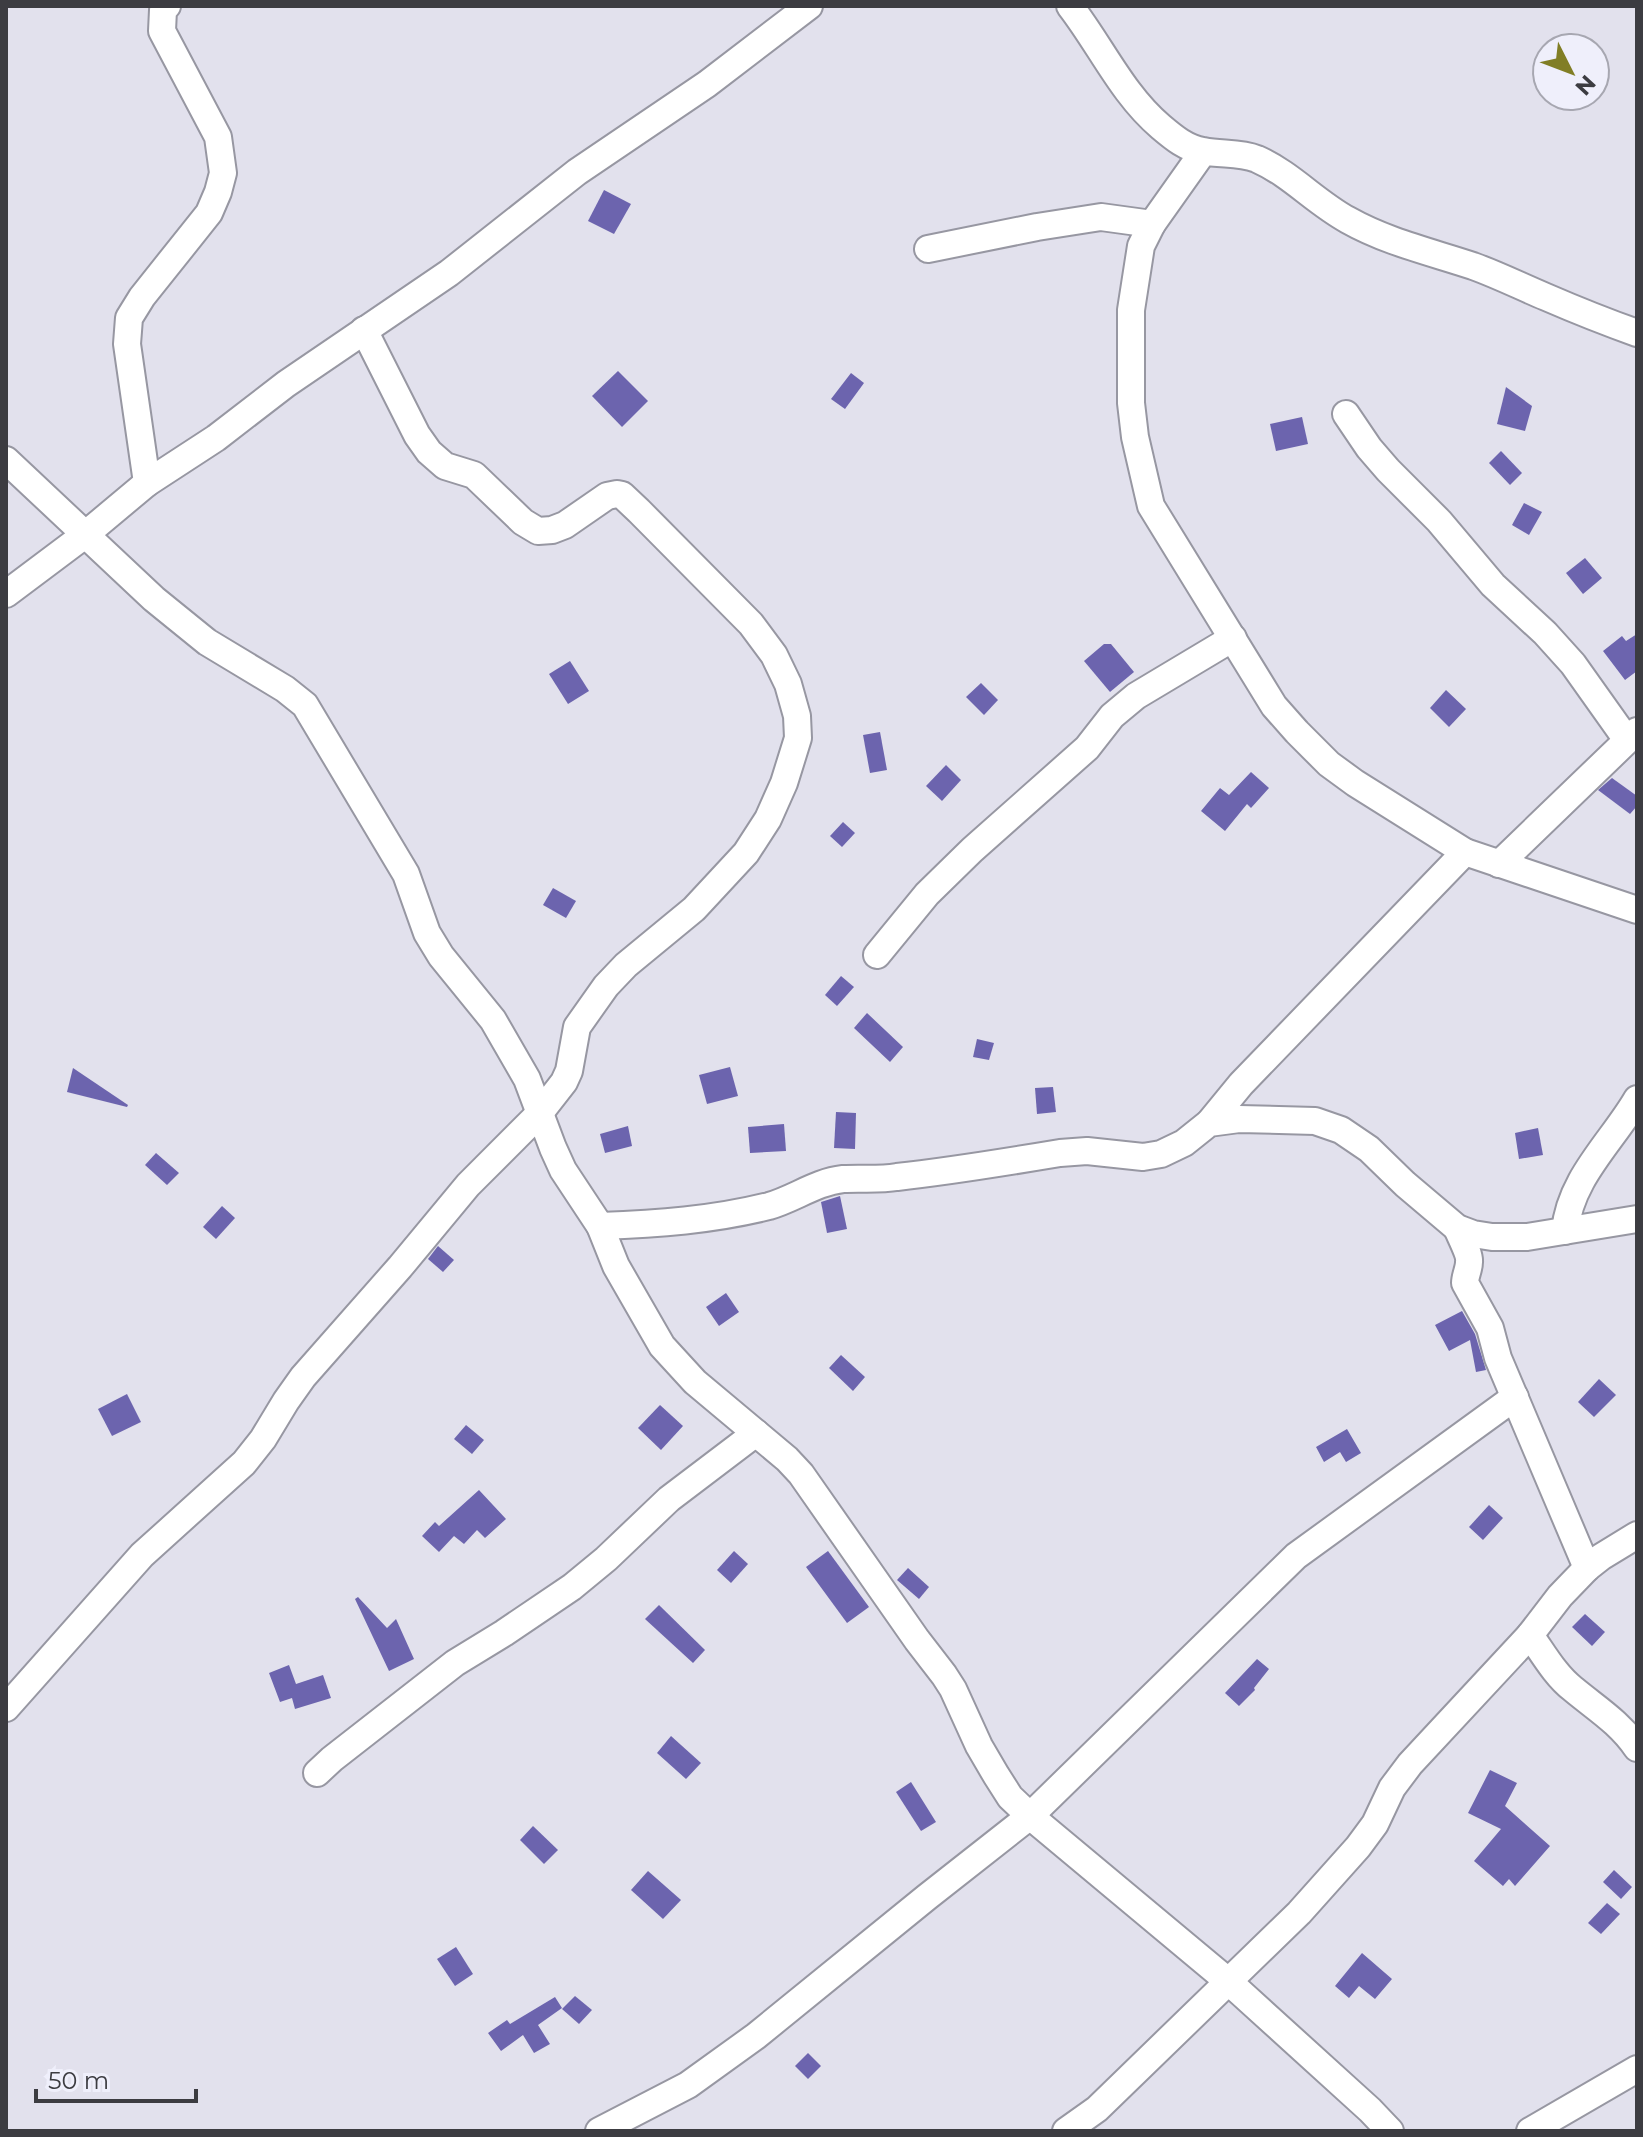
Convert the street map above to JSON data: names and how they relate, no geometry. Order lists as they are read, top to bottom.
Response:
{
  "scale_bar": "50 m",
  "north": "bottom right"
}
